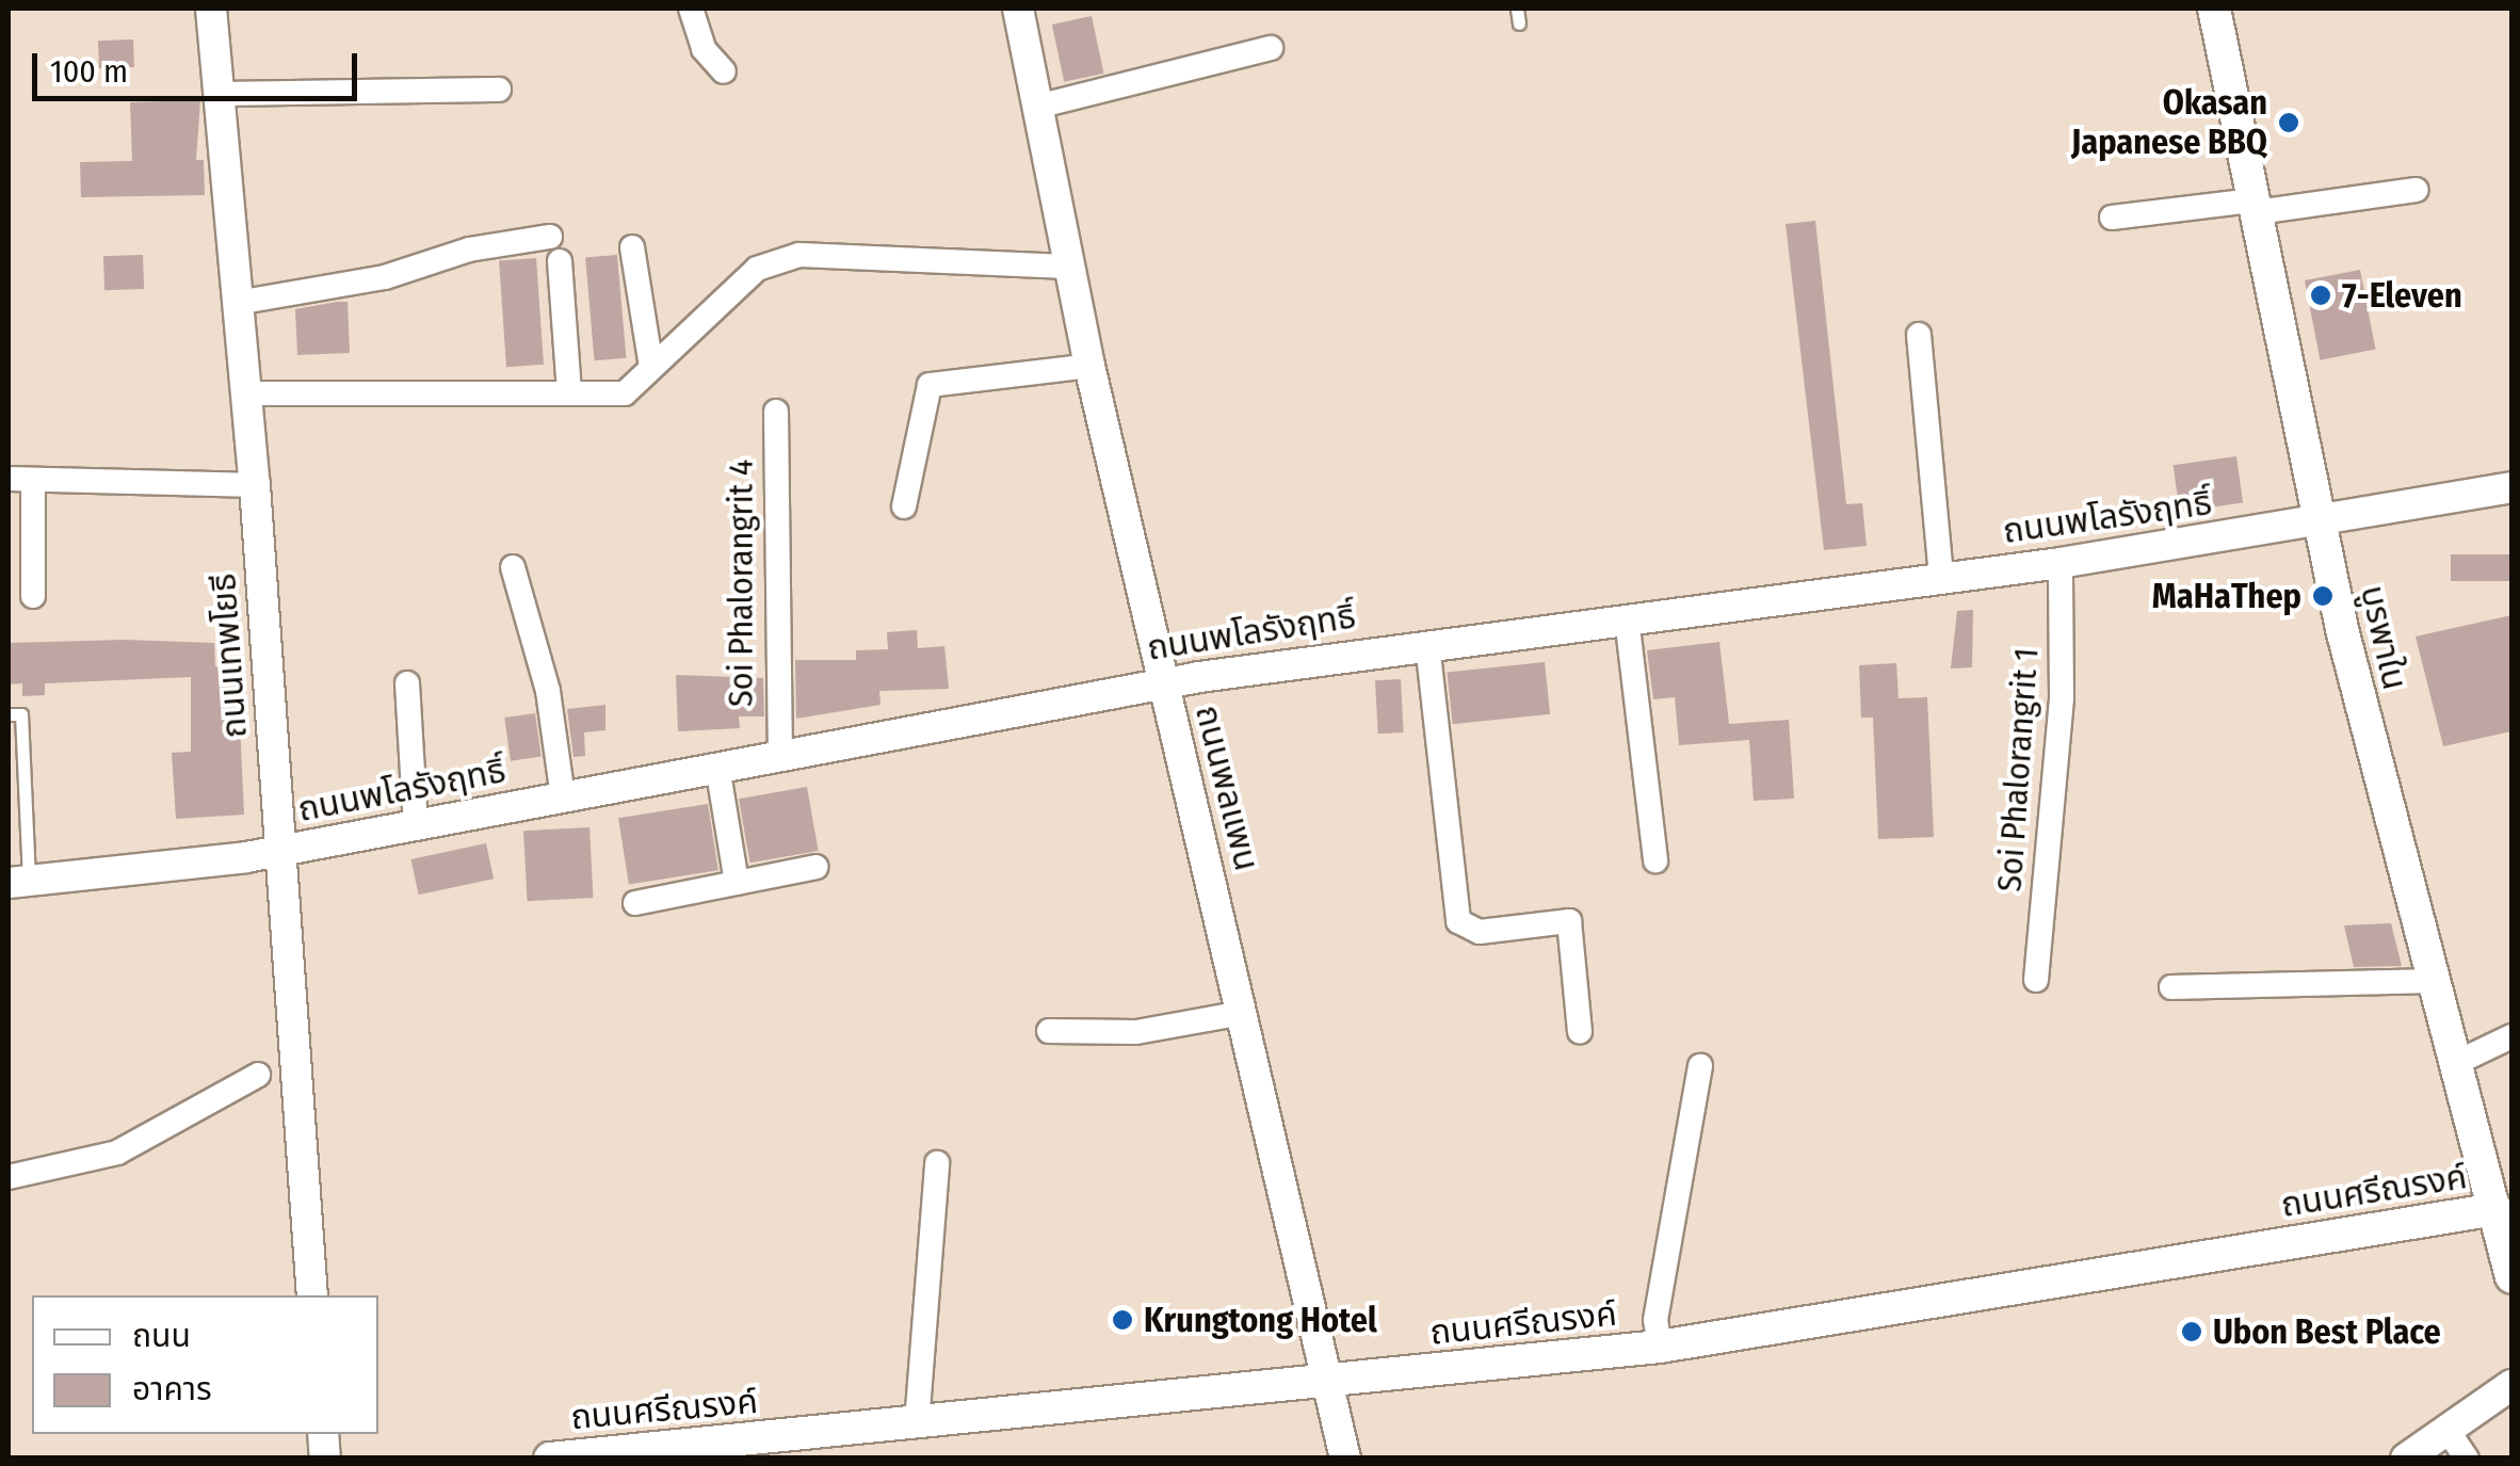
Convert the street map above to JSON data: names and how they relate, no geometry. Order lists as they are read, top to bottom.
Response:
{
  "streets": {
    "main road": ["บูรพาใน", "ถนนศรีณรงค์"],
    "street": [
      "ถนนพโลรังฤทธิ์",
      "Soi Phalorangrit 4",
      "ถนนเทพโยธี",
      "Soi Phalorangrit 1",
      "ถนนพลแพน"
    ]
  },
  "crossings": [
    ["ถนนพโลรังฤทธิ์", "Soi Phalorangrit 4"],
    ["ถนนพโลรังฤทธิ์", "บูรพาใน"],
    ["ถนนพโลรังฤทธิ์", "ถนนเทพโยธี"],
    ["ถนนพโลรังฤทธิ์", "Soi Phalorangrit 1"],
    ["ถนนพโลรังฤทธิ์", "ถนนพลแพน"],
    ["บูรพาใน", "ถนนศรีณรงค์"],
    ["ถนนพลแพน", "ถนนศรีณรงค์"]
  ],
  "places": [
    "Okasan Japanese BBQ",
    "7-Eleven",
    "MaHaThep",
    "Krungtong Hotel",
    "Ubon Best Place"
  ],
  "legend": ["ถนน", "อาคาร"],
  "scale_bar": "100 m"
}
